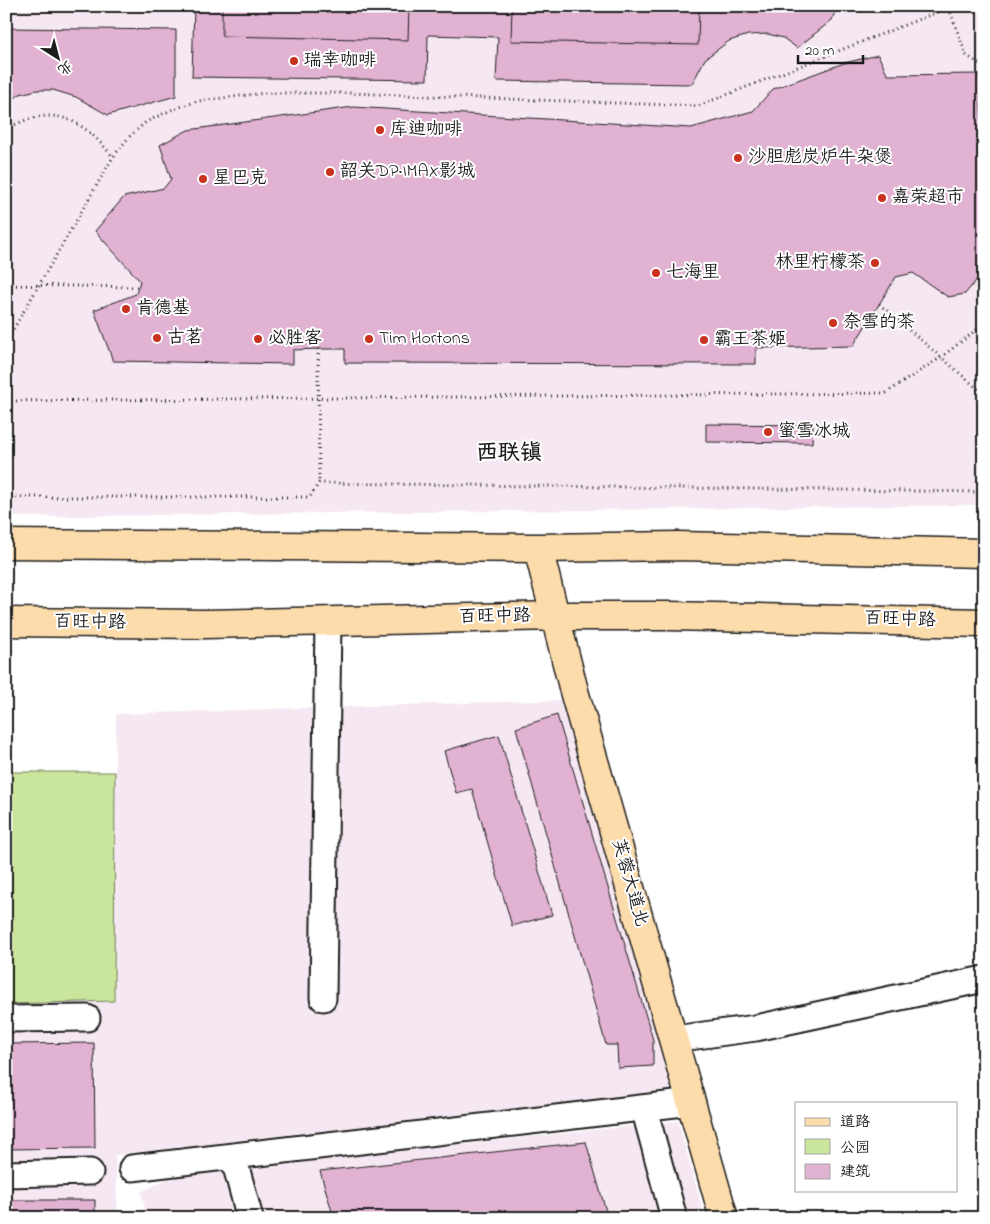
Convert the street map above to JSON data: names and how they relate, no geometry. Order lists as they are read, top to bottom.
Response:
{
  "streets": {
    "main road": ["百旺中路", "芙蓉大道北"]
  },
  "crossings": [
    ["百旺中路", "芙蓉大道北"]
  ],
  "districts": ["西联镇"],
  "places": [
    "瑞幸咖啡",
    "库迪咖啡",
    "沙胆彪炭炉牛杂煲",
    "韶关DP·IMAX影城",
    "星巴克",
    "嘉荣超市",
    "林里柠檬茶",
    "七海里",
    "肯德基",
    "奈雪的茶",
    "古茗",
    "必胜客",
    "Tim Hortons",
    "霸王茶姬",
    "蜜雪冰城"
  ],
  "legend": ["道路", "公园", "建筑"],
  "scale_bar": "20 m",
  "north": "bottom right"
}
